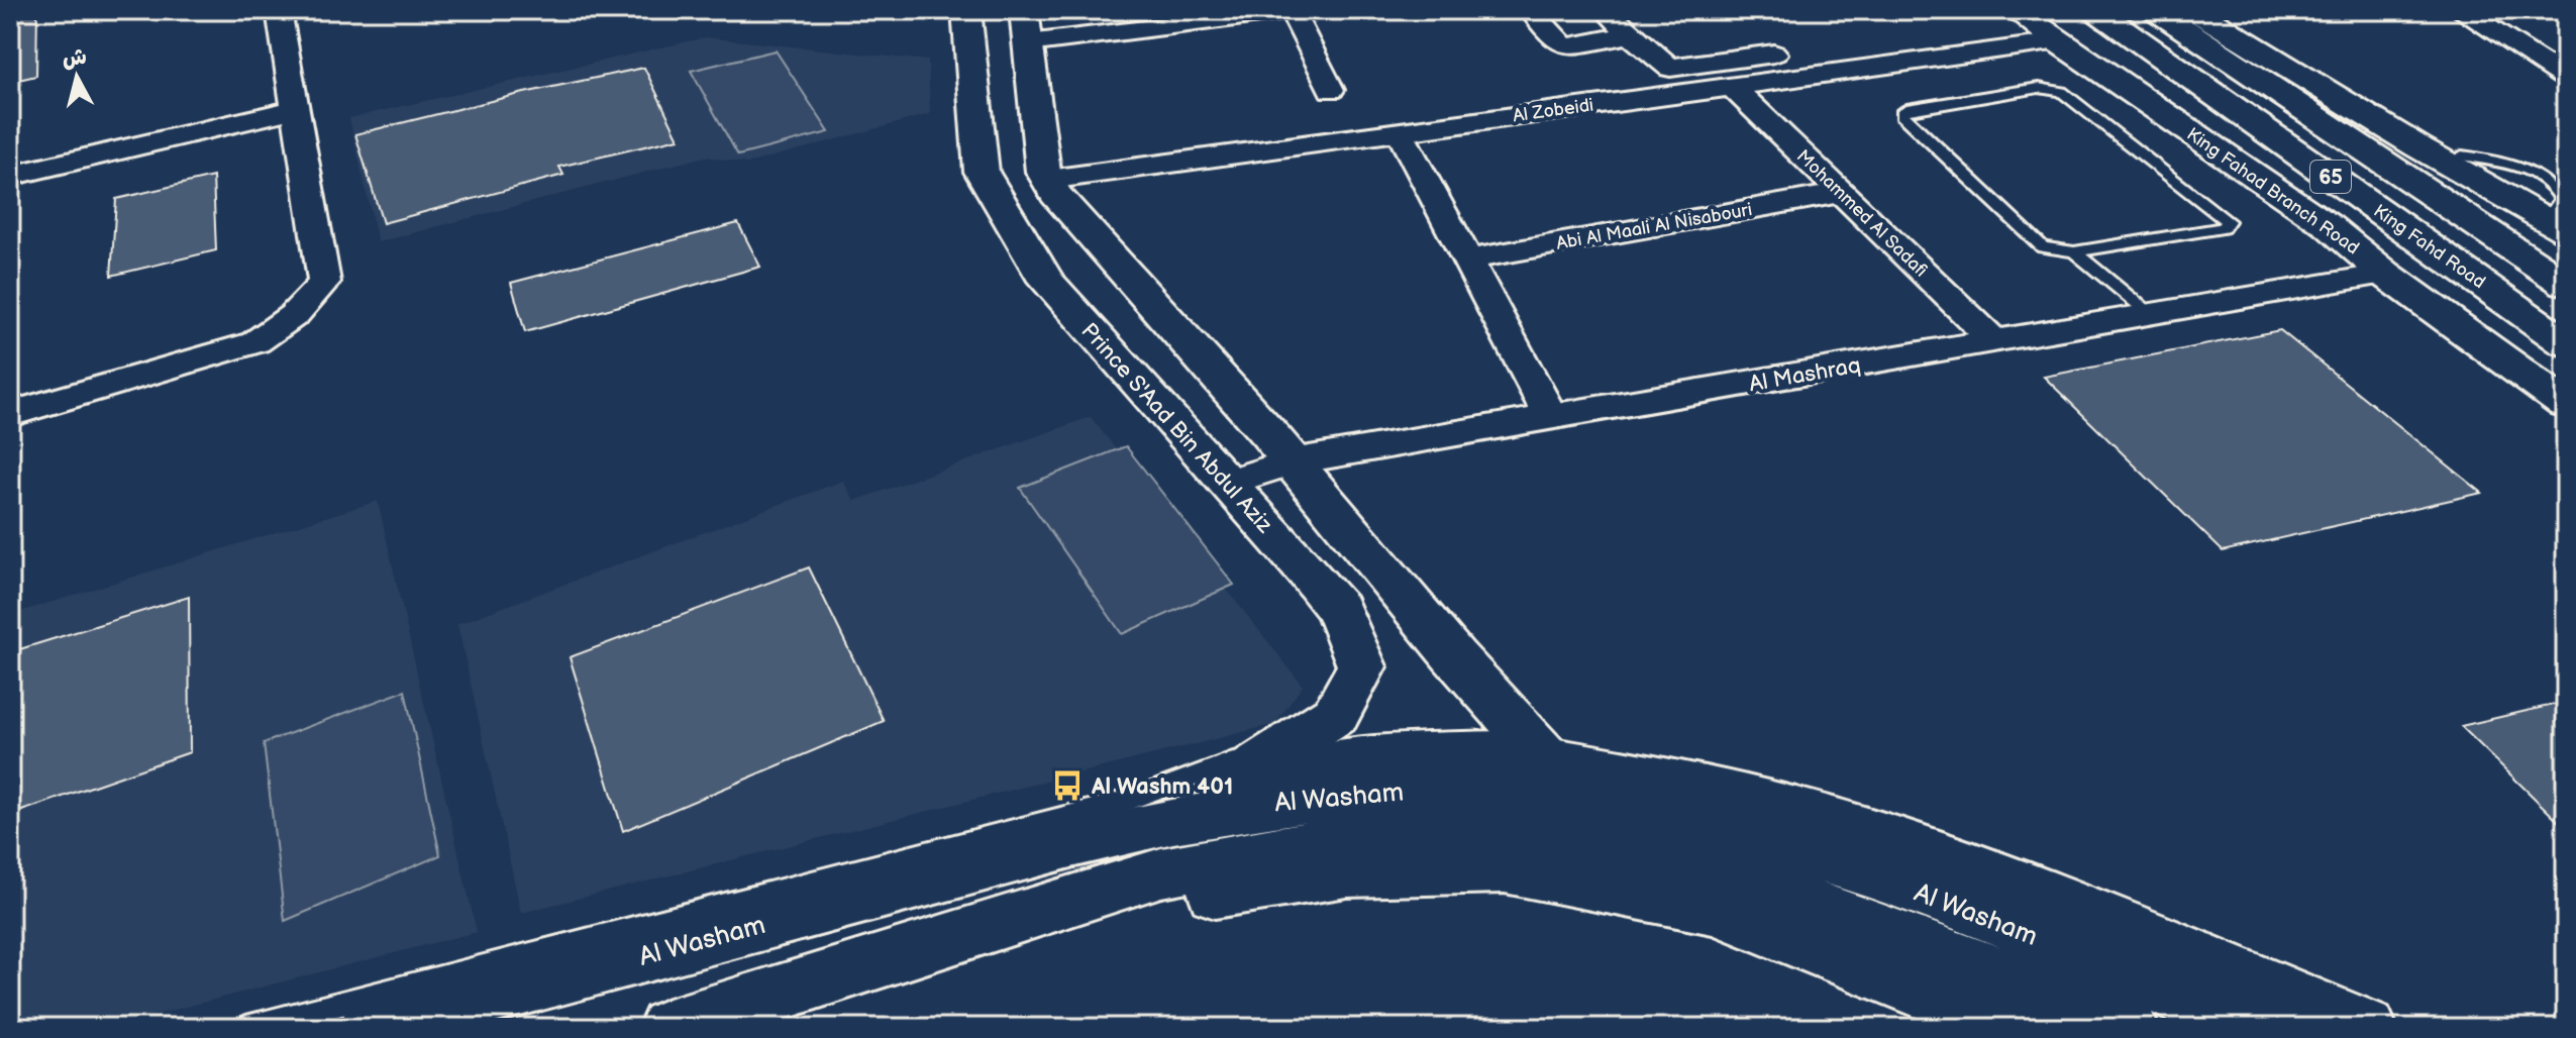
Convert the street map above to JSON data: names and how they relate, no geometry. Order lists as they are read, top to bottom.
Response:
{
  "streets": {
    "main road": [
      "65",
      "King Fahad Branch Road",
      "King Fahd Road",
      "Prince S'Aad Bin Abdul Aziz",
      "Al Washam"
    ],
    "street": [
      "Al Zobeidi",
      "Mohammed Al Sadafi",
      "Abi Al Maali Al Nisabouri",
      "Al Mashraq"
    ]
  },
  "crossings": [
    ["Al Zobeidi", "King Fahad Branch Road"],
    ["Al Zobeidi", "Mohammed Al Sadafi"],
    ["King Fahad Branch Road", "Al Mashraq"],
    ["Mohammed Al Sadafi", "Abi Al Maali Al Nisabouri"],
    ["Mohammed Al Sadafi", "Al Mashraq"],
    ["Al Mashraq", "Prince S'Aad Bin Abdul Aziz"]
  ],
  "places": {
    "bus stop": ["Al Washm 401"]
  },
  "north": "top"
}
